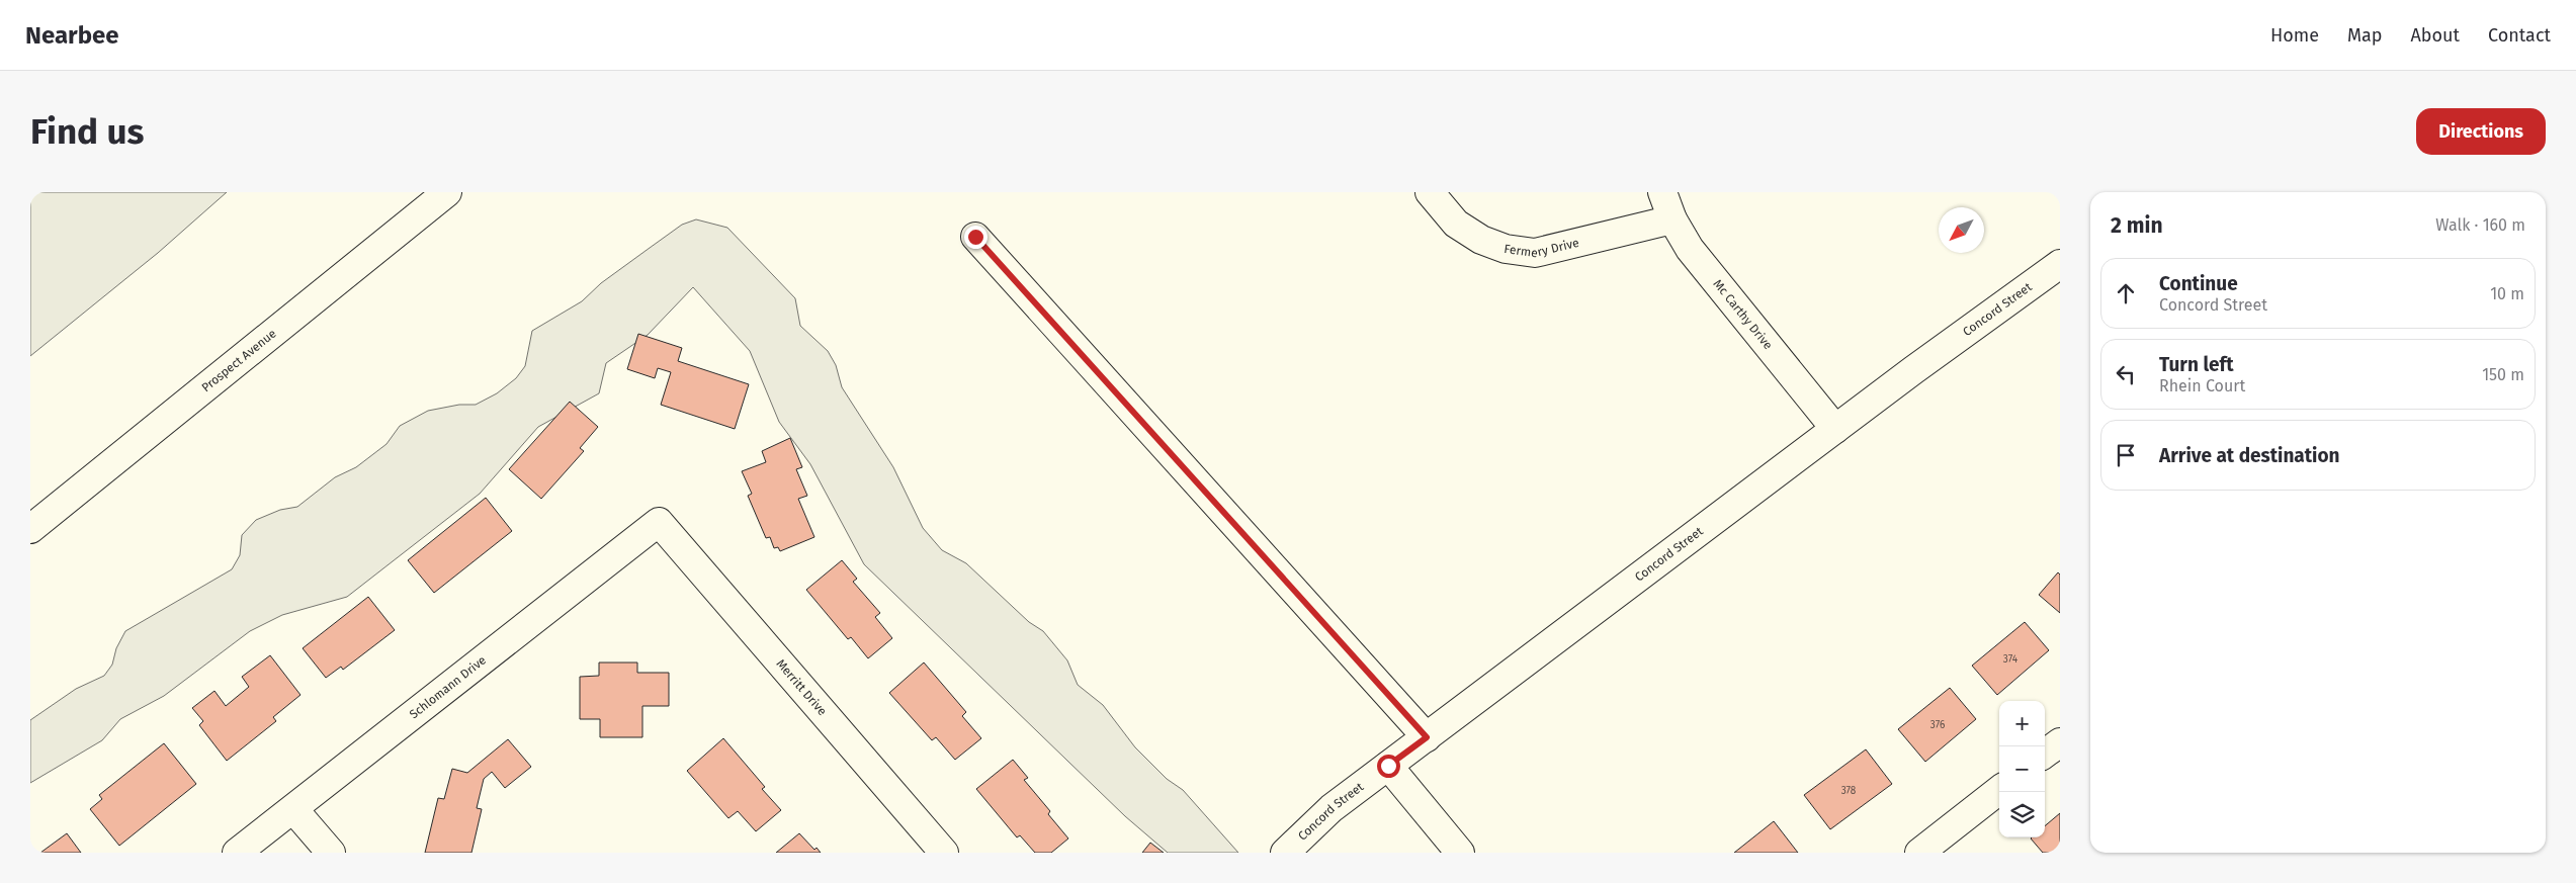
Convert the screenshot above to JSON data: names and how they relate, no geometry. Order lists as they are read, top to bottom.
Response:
{
  "streets": {
    "street": [
      "Fermery Drive",
      "Concord Street",
      "Mc Carthy Drive",
      "Prospect Avenue",
      "Schlomann Drive",
      "Merritt Drive"
    ]
  },
  "crossings": [
    ["Fermery Drive", "Mc Carthy Drive"],
    ["Concord Street", "Mc Carthy Drive"],
    ["Schlomann Drive", "Merritt Drive"]
  ],
  "house_numbers": ["374", "376", "378"],
  "north": "bottom left",
  "page": {
    "header": "Nearbee",
    "nav": [
      "Home",
      "Map",
      "About",
      "Contact"
    ],
    "buttons": "Directions",
    "title": "Find us",
    "heading": ["2 min", "Walk · 160 m"],
    "list": [
      ["Continue", "Concord Street", "10 m"],
      ["Turn left", "Rhein Court", "150 m"],
      "Arrive at destination"
    ],
    "map_buttons": ["+", "−"]
  }
}
